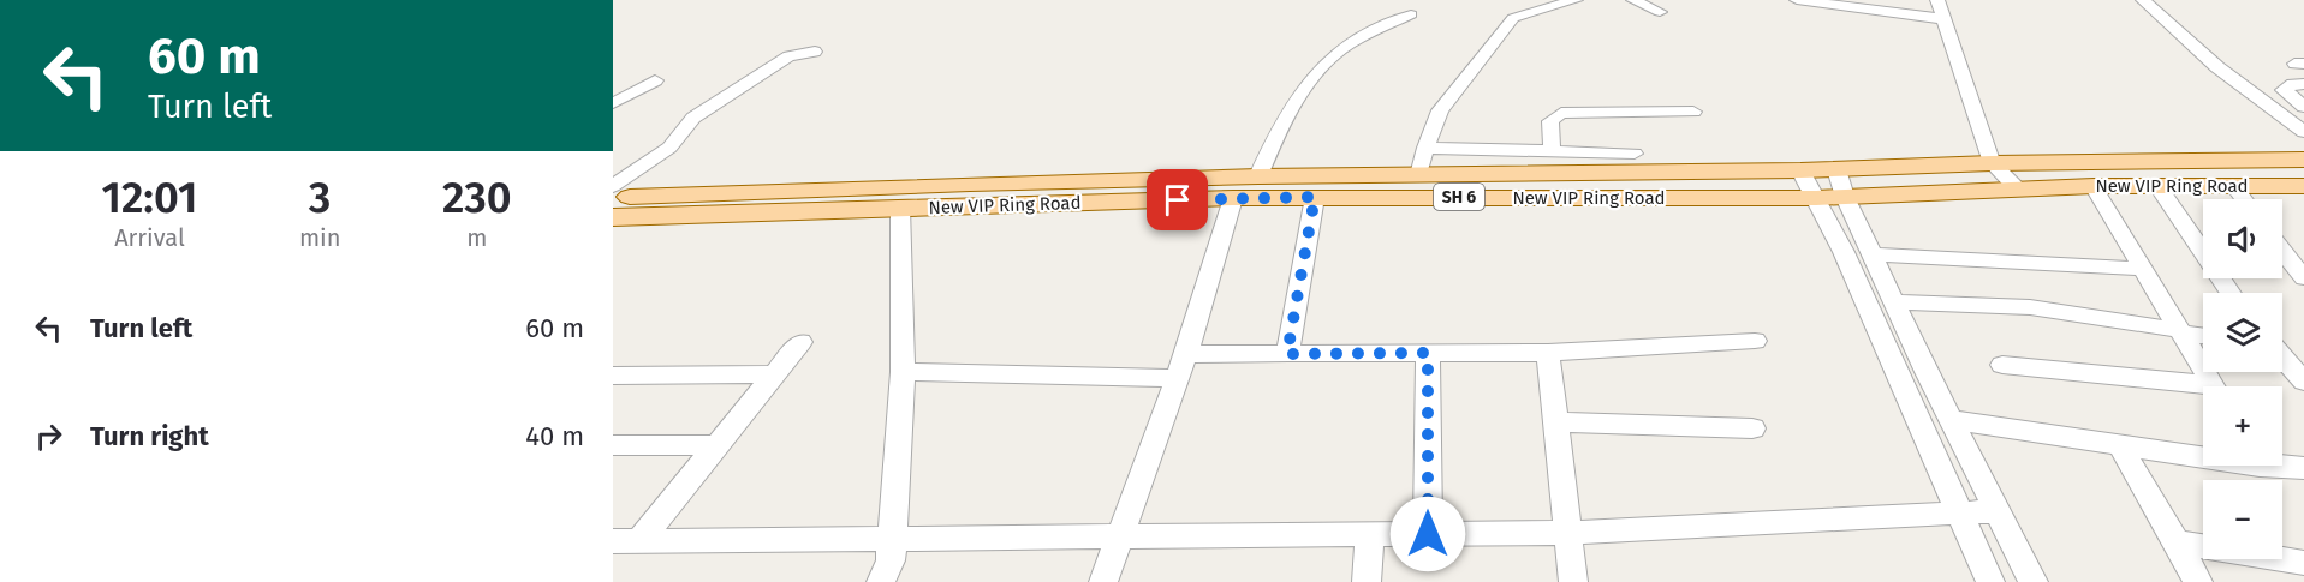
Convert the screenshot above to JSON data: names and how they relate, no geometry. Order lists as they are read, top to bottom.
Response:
{
  "streets": {
    "main road": ["New VIP Ring Road", "SH 6"]
  },
  "page": {
    "turn": ["60 m", "Turn left"],
    "eta": [
      "12:01",
      "Arrival",
      "3",
      "min",
      "230",
      "m"
    ],
    "map_buttons": ["+", "−"],
    "list": [
      {
        "name": "Turn left",
        "value": "60 m"
      },
      {
        "name": "Turn right",
        "value": "40 m"
      }
    ]
  }
}
